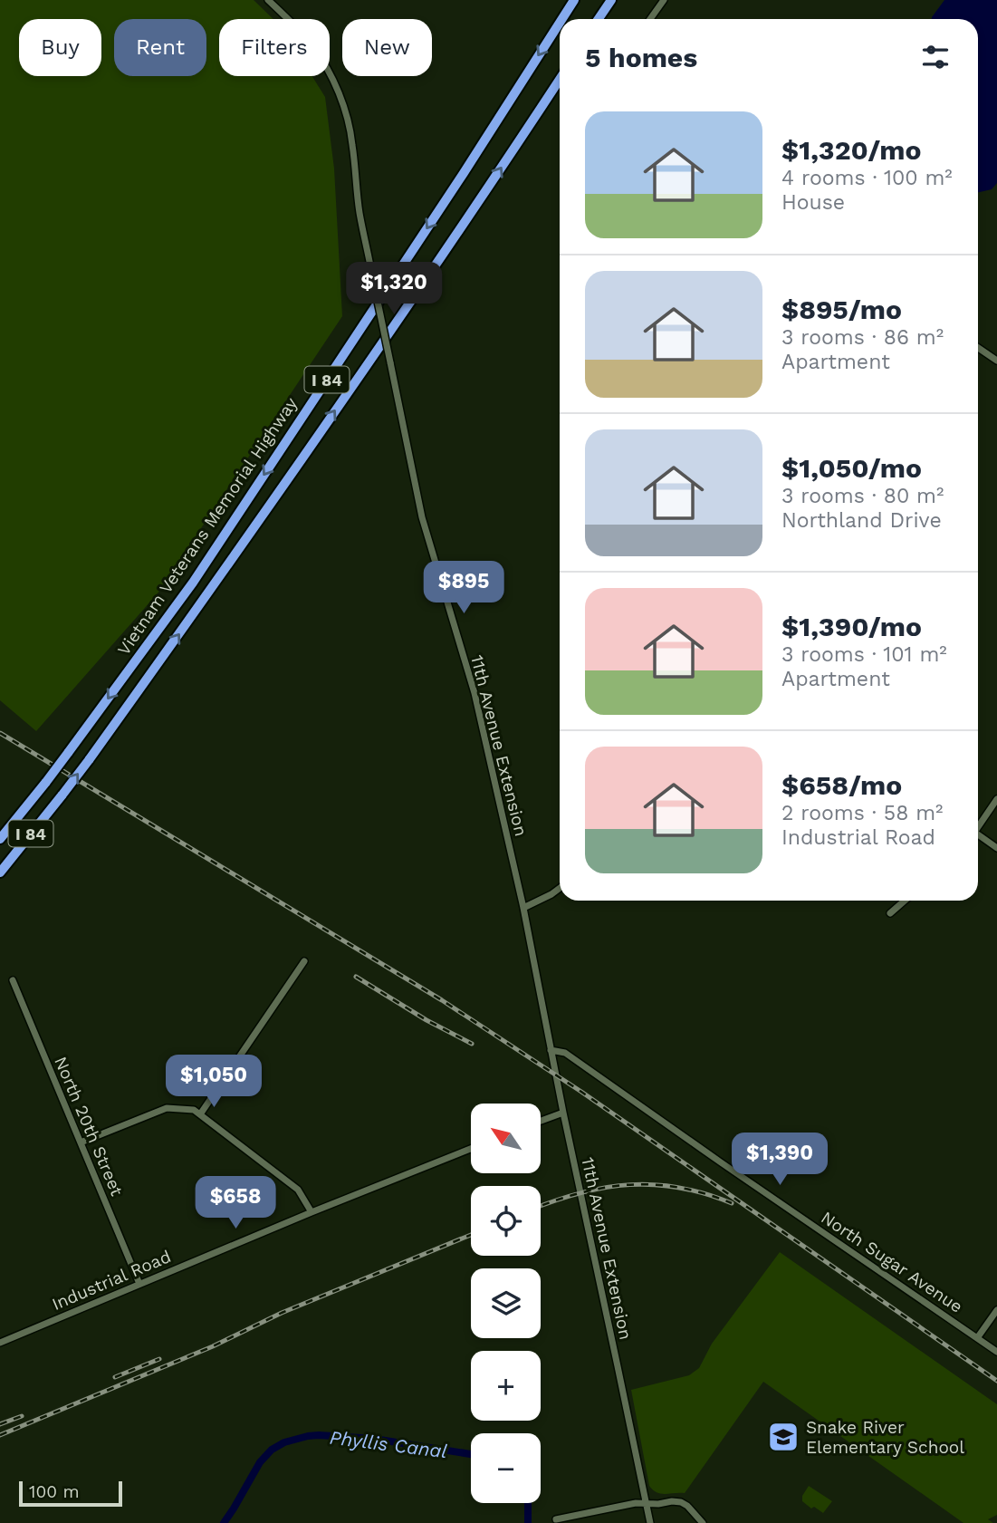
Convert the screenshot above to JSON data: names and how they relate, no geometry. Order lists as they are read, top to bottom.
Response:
{
  "streets": {
    "highway": ["I 84", "Vietnam Veterans Memorial Highway"],
    "street": [
      "11th Avenue Extension",
      "North 20th Street",
      "North Sugar Avenue",
      "Industrial Road"
    ]
  },
  "crossings": [
    ["Vietnam Veterans Memorial Highway", "11th Avenue Extension"],
    ["11th Avenue Extension", "North Sugar Avenue"],
    ["North 20th Street", "Industrial Road"]
  ],
  "water": ["Phyllis Canal"],
  "places": {
    "school or university": ["Snake River Elementary School"]
  },
  "scale_bar": "100 m",
  "north": "top left",
  "page": {
    "chip": [
      "Buy",
      "Rent",
      "Filters",
      "New"
    ],
    "heading": "5 homes",
    "list": [
      {
        "name": "$1,320/mo",
        "note": "4 rooms · 100 m² · House"
      },
      {
        "name": "$895/mo",
        "note": "3 rooms · 86 m² · Apartment"
      },
      {
        "name": "$1,050/mo",
        "note": "3 rooms · 80 m² · Northland Drive"
      },
      {
        "name": "$1,390/mo",
        "note": "3 rooms · 101 m² · Apartment"
      },
      {
        "name": "$658/mo",
        "note": "2 rooms · 58 m² · Industrial Road"
      }
    ],
    "price": [
      "$1,320",
      "$895",
      "$1,050",
      "$1,390",
      "$658"
    ],
    "map_buttons": ["+", "−"],
    "scale": "100 m"
  }
}
